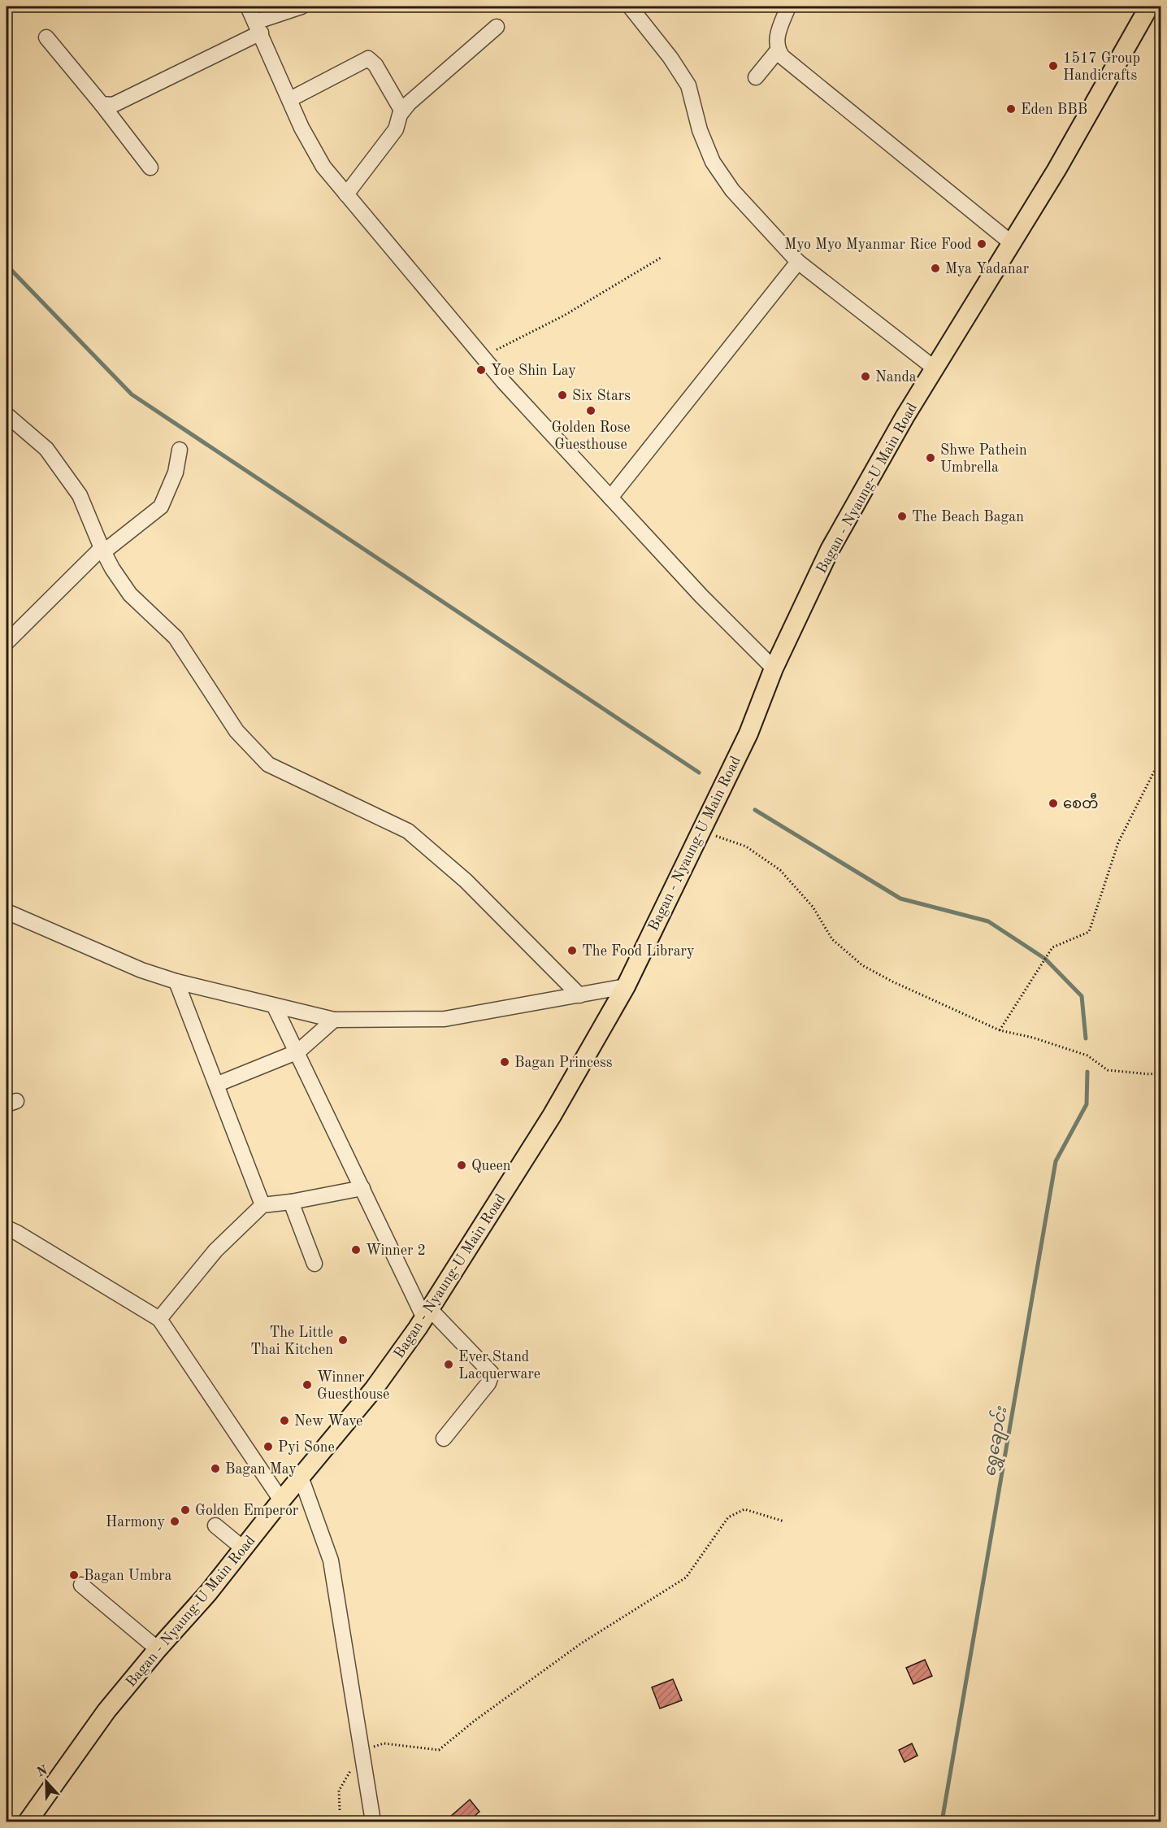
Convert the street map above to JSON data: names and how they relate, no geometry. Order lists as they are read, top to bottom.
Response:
{
  "streets": {
    "main road": ["Bagan - Nyaung-U Main Road"]
  },
  "water": ["ရွှေချောင်း"],
  "places": [
    "1517 Group Handicrafts",
    "Eden BBB",
    "Myo Myo Myanmar Rice Food",
    "Mya Yadanar",
    "Yoe Shin Lay",
    "Nanda",
    "Six Stars",
    "Golden Rose Guesthouse",
    "Shwe Pathein Umbrella",
    "The Beach Bagan",
    "စေတီ",
    "The Food Library",
    "Bagan Princess",
    "Queen",
    "Winner 2",
    "The Little Thai Kitchen",
    "Ever Stand Lacquerware",
    "Winner Guesthouse",
    "New Wave",
    "Pyi Sone",
    "Bagan May",
    "Golden Emperor",
    "Harmony",
    "Bagan Umbra"
  ],
  "north": "top"
}
